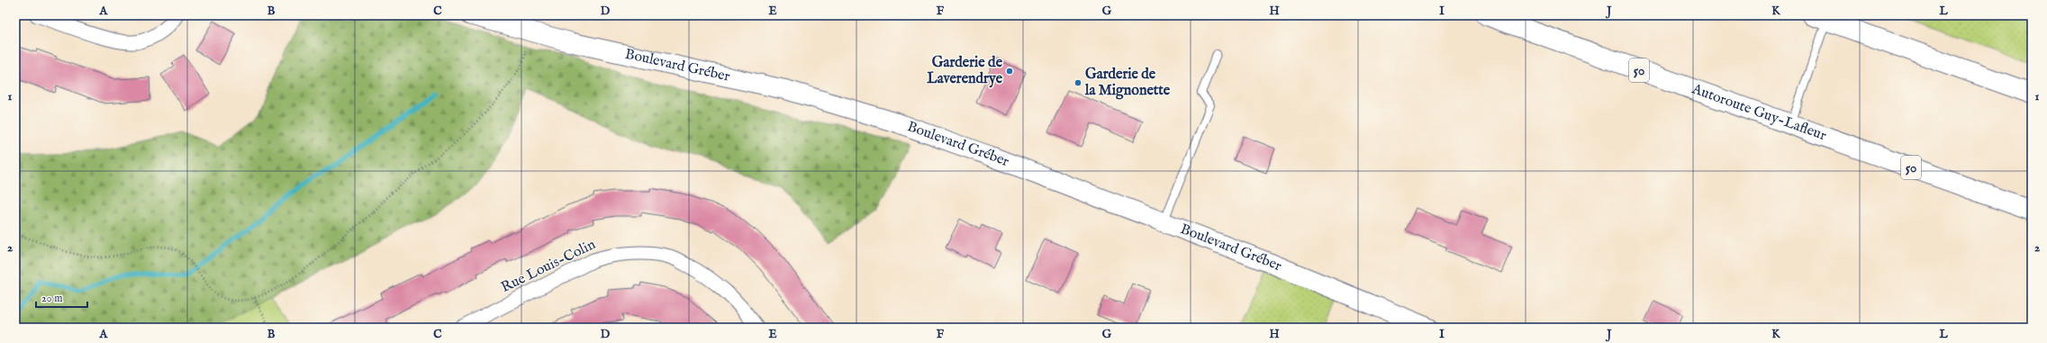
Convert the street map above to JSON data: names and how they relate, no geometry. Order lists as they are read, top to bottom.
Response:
{
  "streets": {
    "highway": ["50", "Autoroute Guy-Lafleur"],
    "street": ["Boulevard Gréber", "Rue Louis-Colin"]
  },
  "places": ["Garderie de Laverendrye", "Garderie de la Mignonette"],
  "scale_bar": "20 m",
  "grid": {
    "columns": [
      "A",
      "B",
      "C",
      "D",
      "E",
      "F",
      "G",
      "H",
      "I",
      "J",
      "K",
      "L"
    ],
    "rows": ["1", "2"]
  }
}
